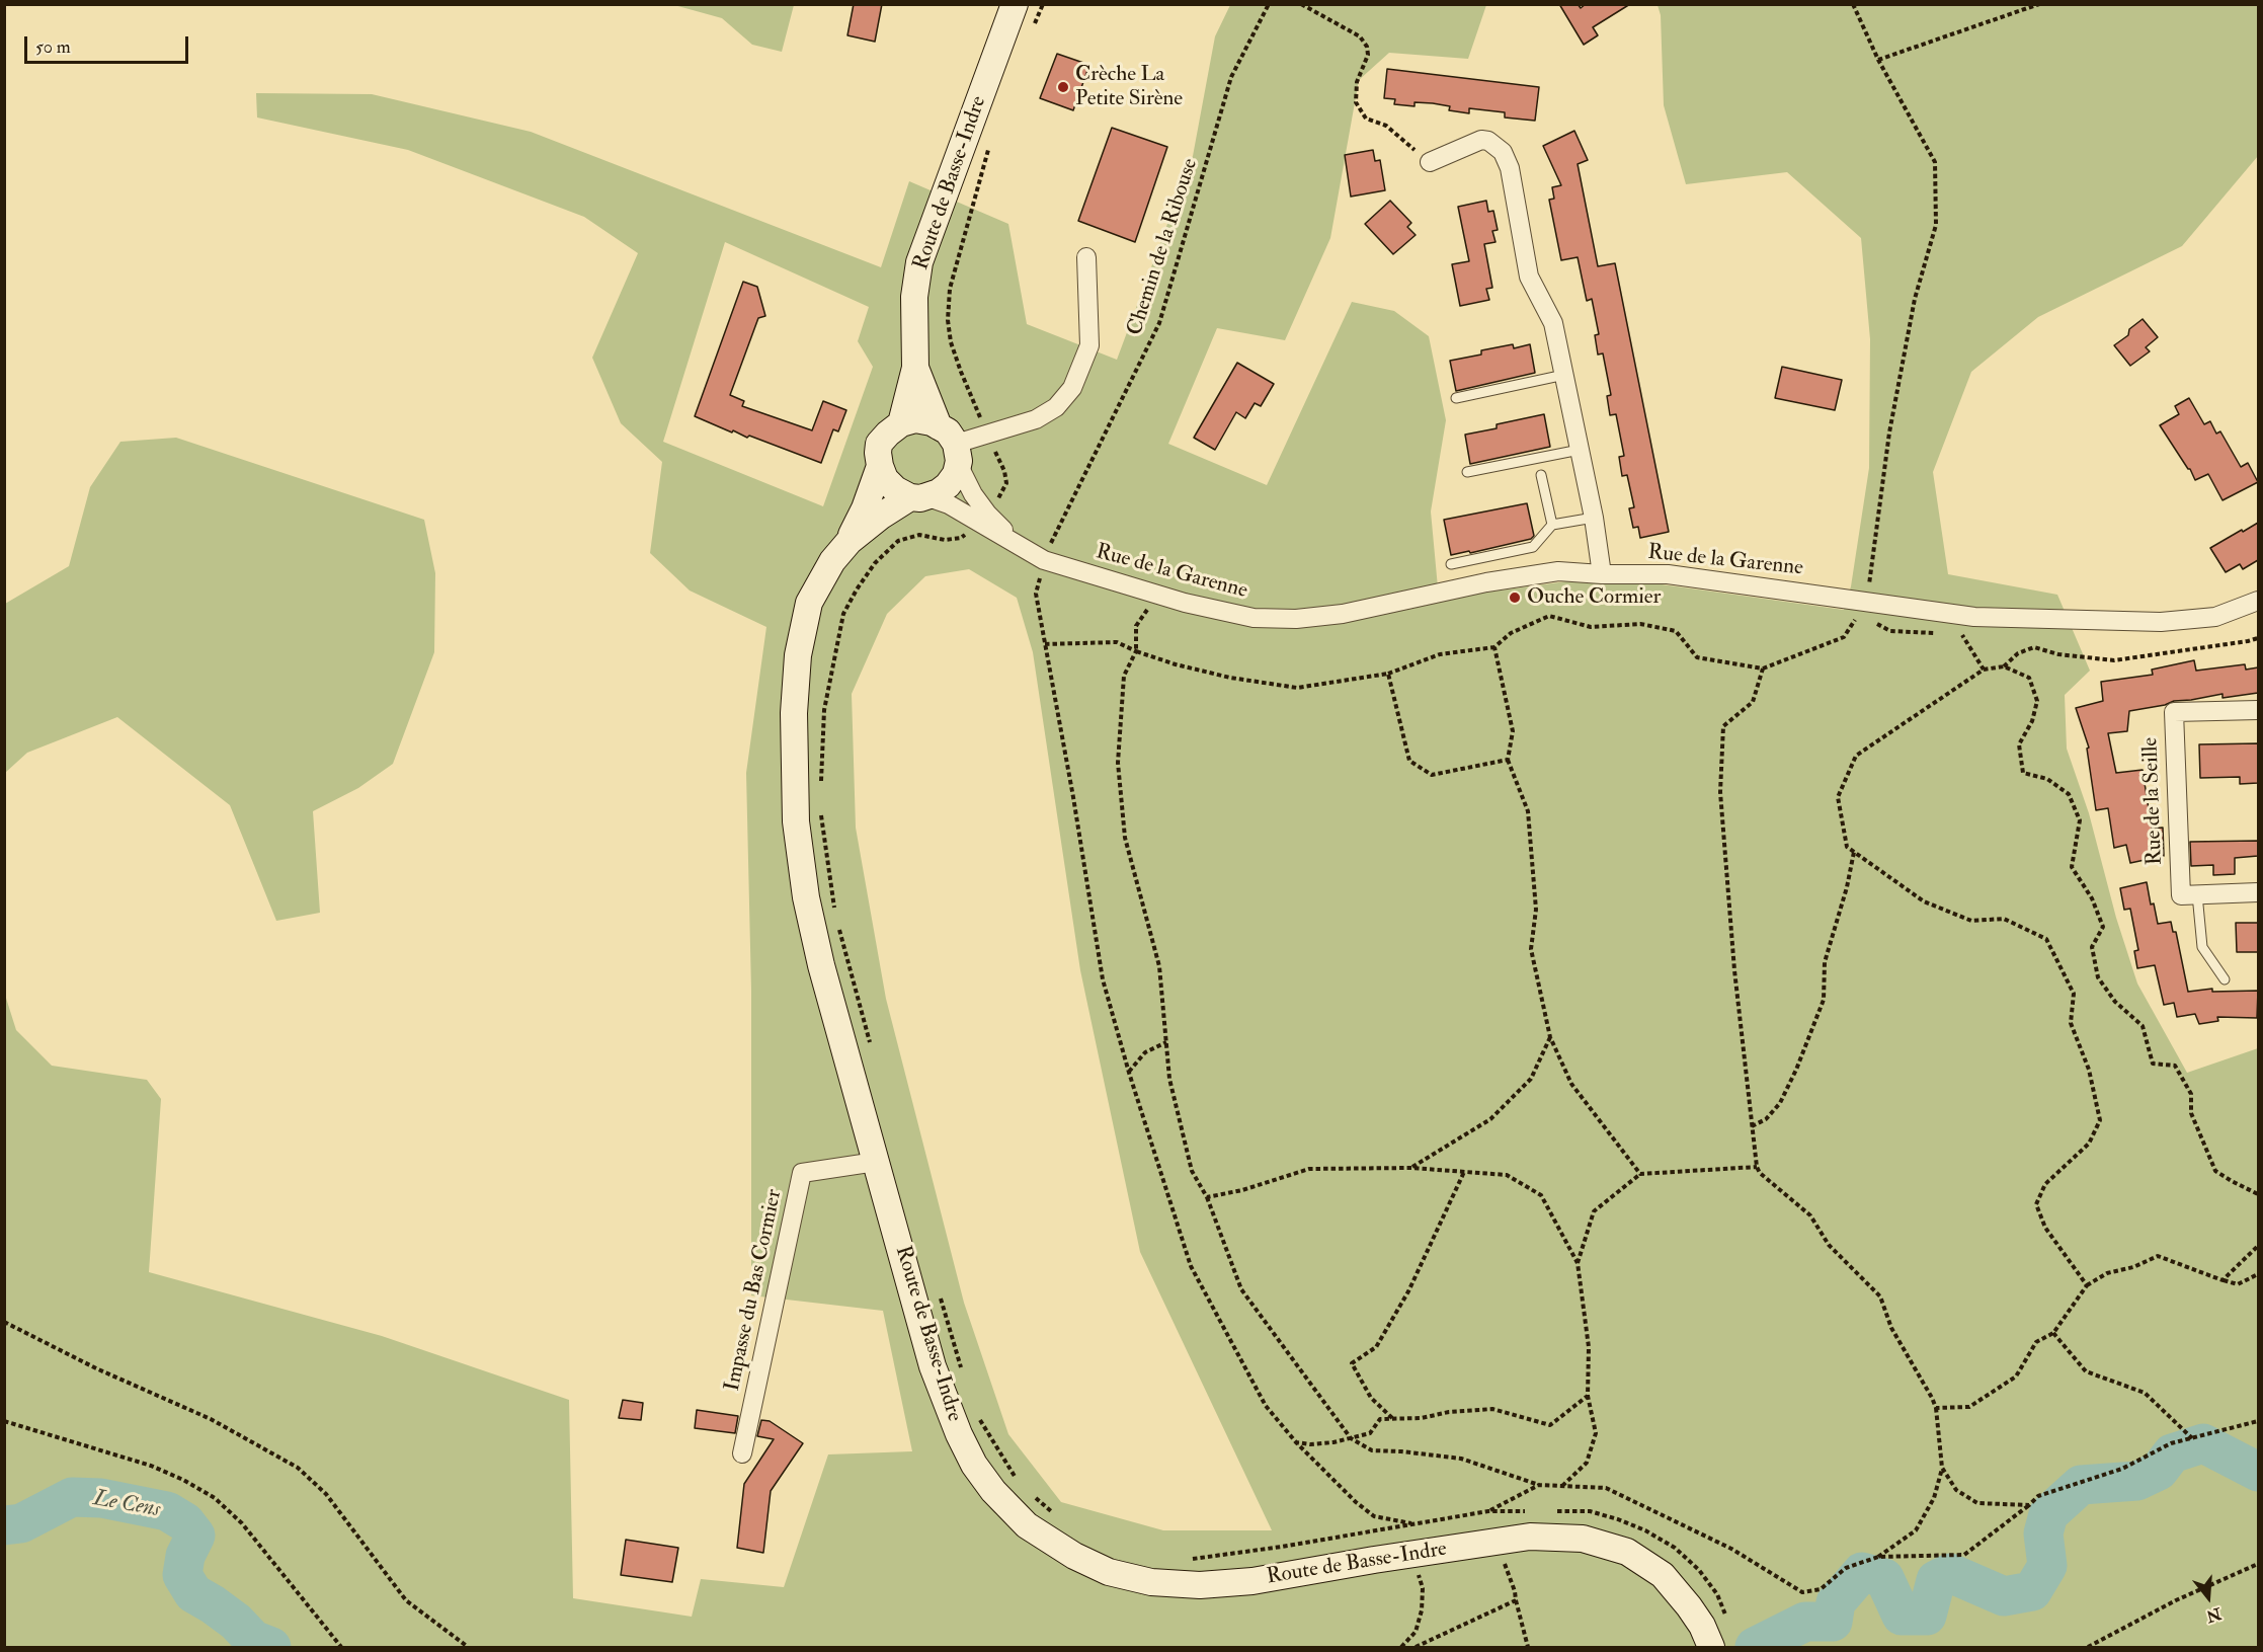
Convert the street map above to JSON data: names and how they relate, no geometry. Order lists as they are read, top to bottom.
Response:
{
  "streets": {
    "main road": ["Route de Basse-Indre"],
    "street": ["Rue de la Garenne", "Rue de la Seille", "Impasse du Bas Cormier"],
    "path": ["Chemin de la Ribouse"]
  },
  "crossings": [
    ["Route de Basse-Indre", "Rue de la Garenne"],
    ["Route de Basse-Indre", "Impasse du Bas Cormier"],
    ["Chemin de la Ribouse", "Rue de la Garenne"]
  ],
  "water": ["Le Cens"],
  "places": ["Crèche La Petite Sirène", "Ouche Cormier"],
  "scale_bar": "50 m",
  "north": "bottom"
}
